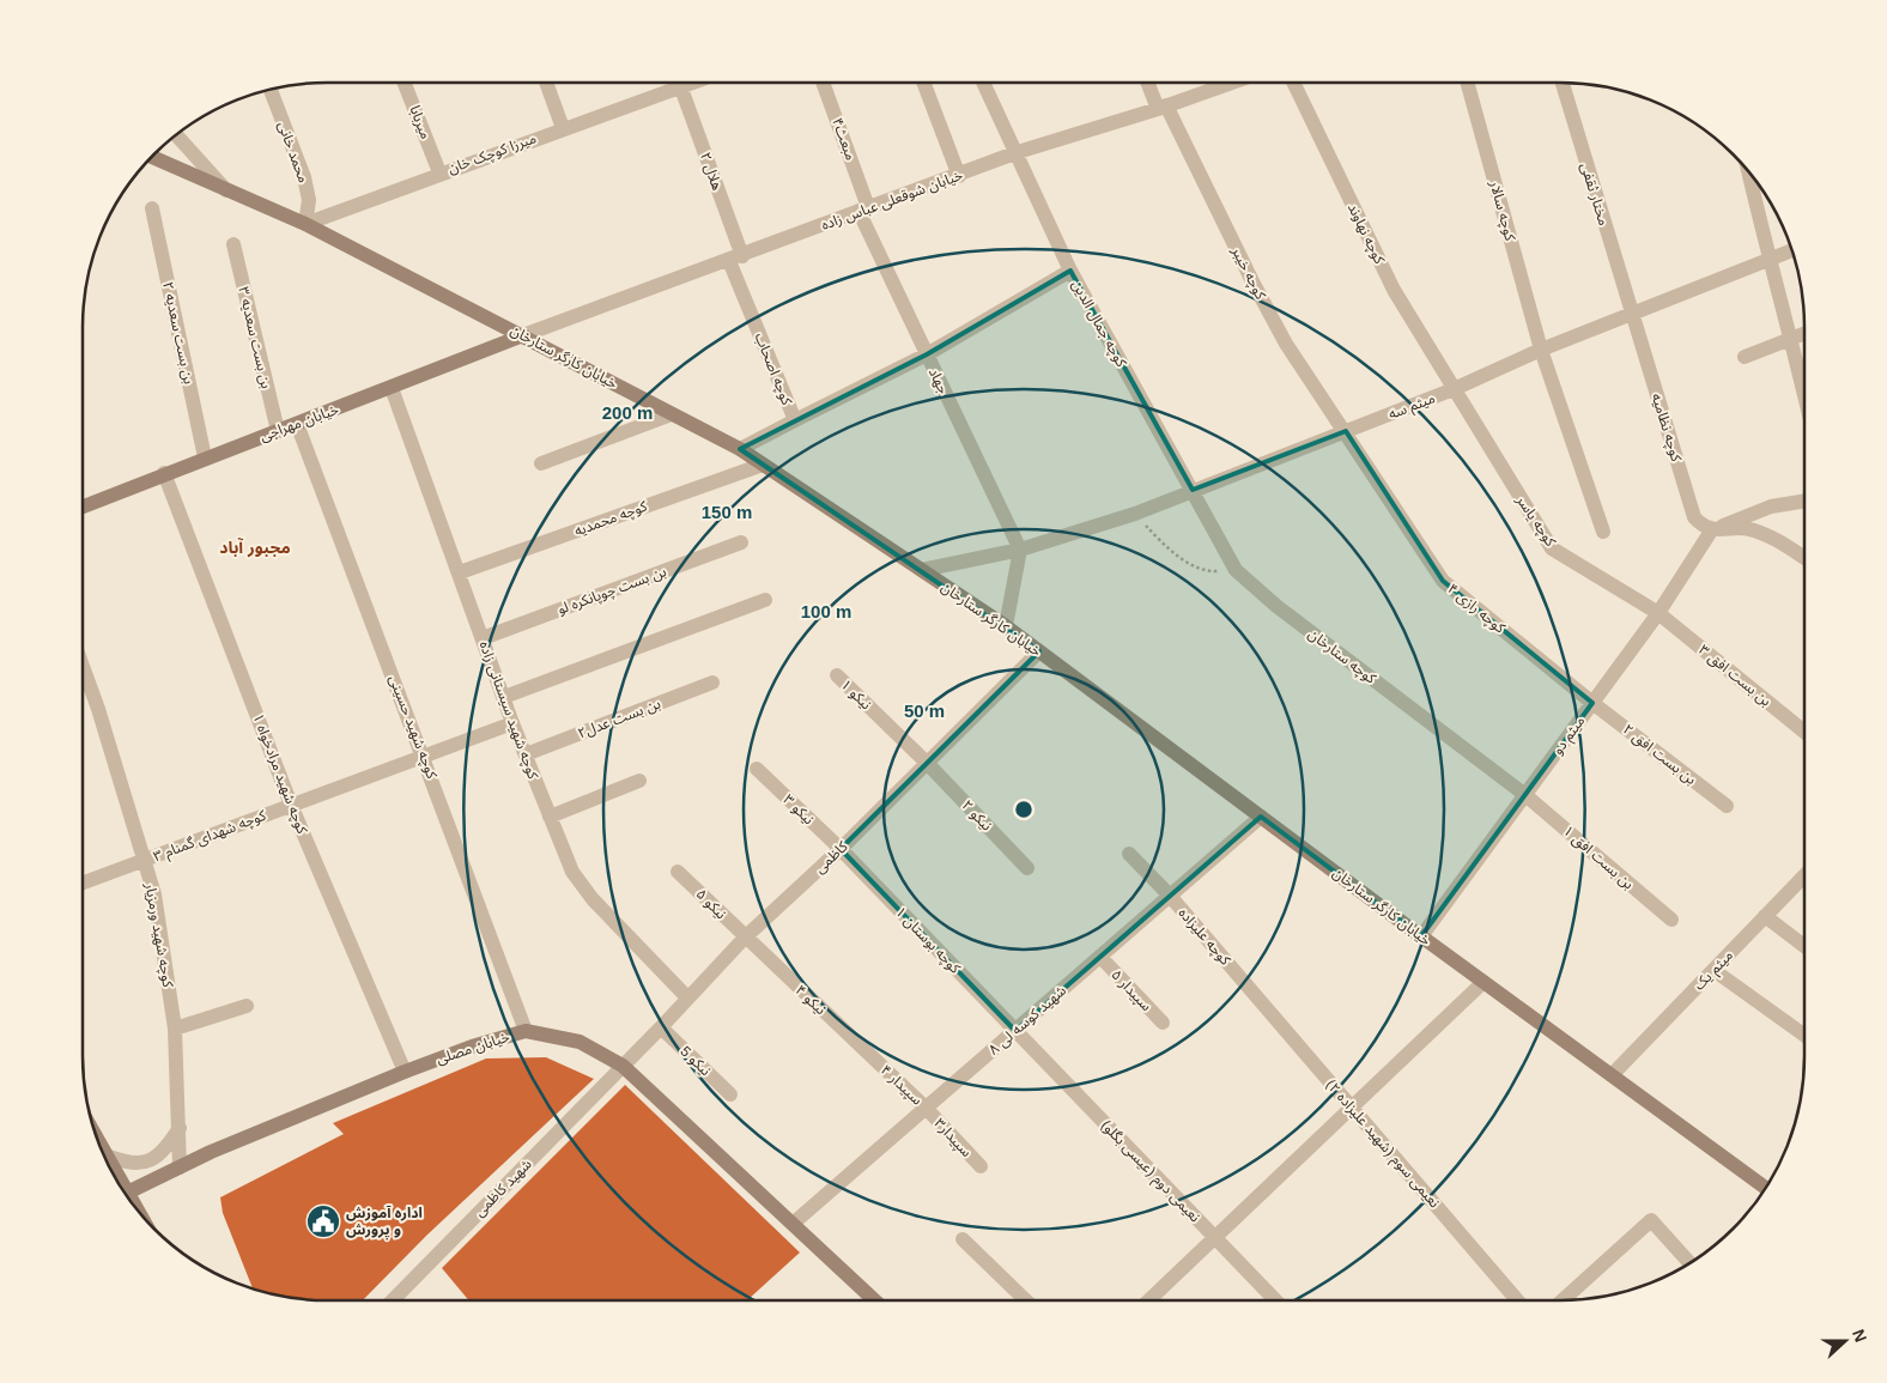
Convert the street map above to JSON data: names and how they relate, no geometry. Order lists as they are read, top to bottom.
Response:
{
  "streets": {
    "street": [
      "میربابا",
      "مبعث۴",
      "محمد خانی",
      "میرزا کوچک خان",
      "هلال ۲",
      "مختار ثقفی",
      "خیابان شوقعلی عباس زاده",
      "کوچه سالار",
      "کوچه نهاوند",
      "کوچه خیبر",
      "کوچه جمال الدین",
      "بن بست سعدیه ۲",
      "بن بست سعدیه ۳",
      "خیابان کارگر ستارخان",
      "کوچه اصحاب",
      "جهاد",
      "میثم سه",
      "خیابان مهراجی",
      "کوچه نظامیه",
      "کوچه محمدیه",
      "کوچه یاسر",
      "بن بست چوپانکره لو",
      "کوچه رازی ۴",
      "کوچه ستارخان",
      "بن بست افق ۳",
      "نیکو ۱",
      "کوچه شهید سیستانی زاده",
      "بن بست عدل۲",
      "کوچه شهید حسینی",
      "میثم دو",
      "بن بست افق ۲",
      "۱ کوچه شهید مرادخواه",
      "نیکو ۳",
      "نیکو ۲",
      "۳ کوچه شهدای گمنام",
      "کاظمی",
      "بن بست افق ۱",
      "نیکو ۵",
      "کوچه شهید ورمزیار",
      "کوچه علیزاده",
      "کوچه بوستان ۱",
      "میثم یک",
      "سپیدار ۵",
      "نیکو ۴",
      "شهید کوسه لی ۸",
      "خیابان مصلی",
      "نیکو 5",
      "سپیدار ۴",
      "سپیدار۳",
      "نعیمی سوم (شهید علیزاده ۲)",
      "نعیمی دوم (عیسی بگلو)",
      "شهید کاظمی"
    ]
  },
  "crossings": [
    ["میربابا", "میرزا کوچک خان"],
    ["مبعث۴", "خیابان شوقعلی عباس زاده"],
    ["مبعث۴", "جهاد"],
    ["محمد خانی", "میرزا کوچک خان"],
    ["محمد خانی", "خیابان کارگر ستارخان"],
    ["میرزا کوچک خان", "هلال ۲"],
    ["میرزا کوچک خان", "خیابان کارگر ستارخان"],
    ["هلال ۲", "خیابان شوقعلی عباس زاده"],
    ["هلال ۲", "کوچه اصحاب"],
    ["مختار ثقفی", "میثم سه"],
    ["مختار ثقفی", "کوچه نظامیه"],
    ["خیابان شوقعلی عباس زاده", "کوچه خیبر"],
    ["خیابان شوقعلی عباس زاده", "کوچه جمال الدین"],
    ["خیابان شوقعلی عباس زاده", "خیابان کارگر ستارخان"],
    ["خیابان شوقعلی عباس زاده", "کوچه اصحاب"],
    ["خیابان شوقعلی عباس زاده", "جهاد"],
    ["خیابان شوقعلی عباس زاده", "خیابان مهراجی"],
    ["کوچه سالار", "میثم سه"],
    ["کوچه نهاوند", "میثم سه"],
    ["کوچه نهاوند", "کوچه یاسر"],
    ["کوچه خیبر", "میثم سه"],
    ["کوچه خیبر", "کوچه رازی ۴"],
    ["کوچه جمال الدین", "میثم سه"],
    ["کوچه جمال الدین", "کوچه ستارخان"],
    ["بن بست سعدیه ۲", "خیابان مهراجی"],
    ["بن بست سعدیه ۳", "خیابان مهراجی"],
    ["خیابان کارگر ستارخان", "کوچه اصحاب"],
    ["خیابان کارگر ستارخان", "میثم سه"],
    ["خیابان کارگر ستارخان", "خیابان مهراجی"],
    ["خیابان کارگر ستارخان", "کوچه محمدیه"],
    ["خیابان کارگر ستارخان", "میثم دو"],
    ["خیابان کارگر ستارخان", "کاظمی"],
    ["خیابان کارگر ستارخان", "میثم یک"],
    ["خیابان کارگر ستارخان", "شهید کوسه لی ۸"],
    ["جهاد", "میثم سه"],
    ["میثم سه", "کوچه نظامیه"],
    ["میثم سه", "کوچه یاسر"],
    ["میثم سه", "کوچه رازی ۴"],
    ["میثم سه", "کوچه ستارخان"],
    ["خیابان مهراجی", "کوچه شهید سیستانی زاده"],
    ["خیابان مهراجی", "کوچه شهید حسینی"],
    ["خیابان مهراجی", "۱ کوچه شهید مرادخواه"],
    ["کوچه نظامیه", "میثم دو"],
    ["کوچه محمدیه", "کوچه شهید سیستانی زاده"],
    ["کوچه یاسر", "بن بست افق ۳"],
    ["کوچه یاسر", "میثم دو"],
    ["بن بست چوپانکره لو", "کوچه شهید سیستانی زاده"],
    ["کوچه رازی ۴", "میثم دو"],
    ["کوچه رازی ۴", "بن بست افق ۲"],
    ["کوچه ستارخان", "میثم دو"],
    ["کوچه ستارخان", "بن بست افق ۱"],
    ["بن بست افق ۳", "میثم دو"],
    ["نیکو ۱", "نیکو ۲"],
    ["نیکو ۱", "کاظمی"],
    ["کوچه شهید سیستانی زاده", "بن بست عدل۲"],
    ["کوچه شهید سیستانی زاده", "۳ کوچه شهدای گمنام"],
    ["کوچه شهید سیستانی زاده", "کاظمی"],
    ["کوچه شهید حسینی", "۳ کوچه شهدای گمنام"],
    ["کوچه شهید حسینی", "خیابان مصلی"],
    ["میثم دو", "بن بست افق ۲"],
    ["میثم دو", "بن بست افق ۱"],
    ["۱ کوچه شهید مرادخواه", "۳ کوچه شهدای گمنام"],
    ["۱ کوچه شهید مرادخواه", "خیابان مصلی"],
    ["نیکو ۳", "کاظمی"],
    ["نیکو ۳", "کوچه بوستان ۱"],
    ["نیکو ۲", "کاظمی"],
    ["۳ کوچه شهدای گمنام", "کوچه شهید ورمزیار"],
    ["کاظمی", "نیکو ۵"],
    ["کاظمی", "کوچه بوستان ۱"],
    ["کاظمی", "نیکو ۴"],
    ["کاظمی", "خیابان مصلی"],
    ["کاظمی", "نیکو 5"],
    ["کاظمی", "شهید کاظمی"],
    ["نیکو ۵", "نیکو ۴"],
    ["کوچه شهید ورمزیار", "خیابان مصلی"],
    ["کوچه علیزاده", "شهید کوسه لی ۸"],
    ["کوچه علیزاده", "نعیمی سوم (شهید علیزاده ۲)"],
    ["کوچه بوستان ۱", "شهید کوسه لی ۸"],
    ["کوچه بوستان ۱", "نعیمی دوم (عیسی بگلو)"],
    ["سپیدار ۵", "شهید کوسه لی ۸"],
    ["نیکو ۴", "سپیدار ۴"],
    ["شهید کوسه لی ۸", "خیابان مصلی"],
    ["شهید کوسه لی ۸", "سپیدار ۴"],
    ["شهید کوسه لی ۸", "سپیدار۳"],
    ["شهید کوسه لی ۸", "نعیمی دوم (عیسی بگلو)"],
    ["خیابان مصلی", "شهید کاظمی"],
    ["سپیدار ۴", "سپیدار۳"]
  ],
  "districts": ["مجبور آباد"],
  "places": {
    "public building": ["اداره آموزش و پرورش"]
  },
  "north": "right",
  "rings": [
    "200 m",
    "150 m",
    "100 m",
    "50 m"
  ]
}
